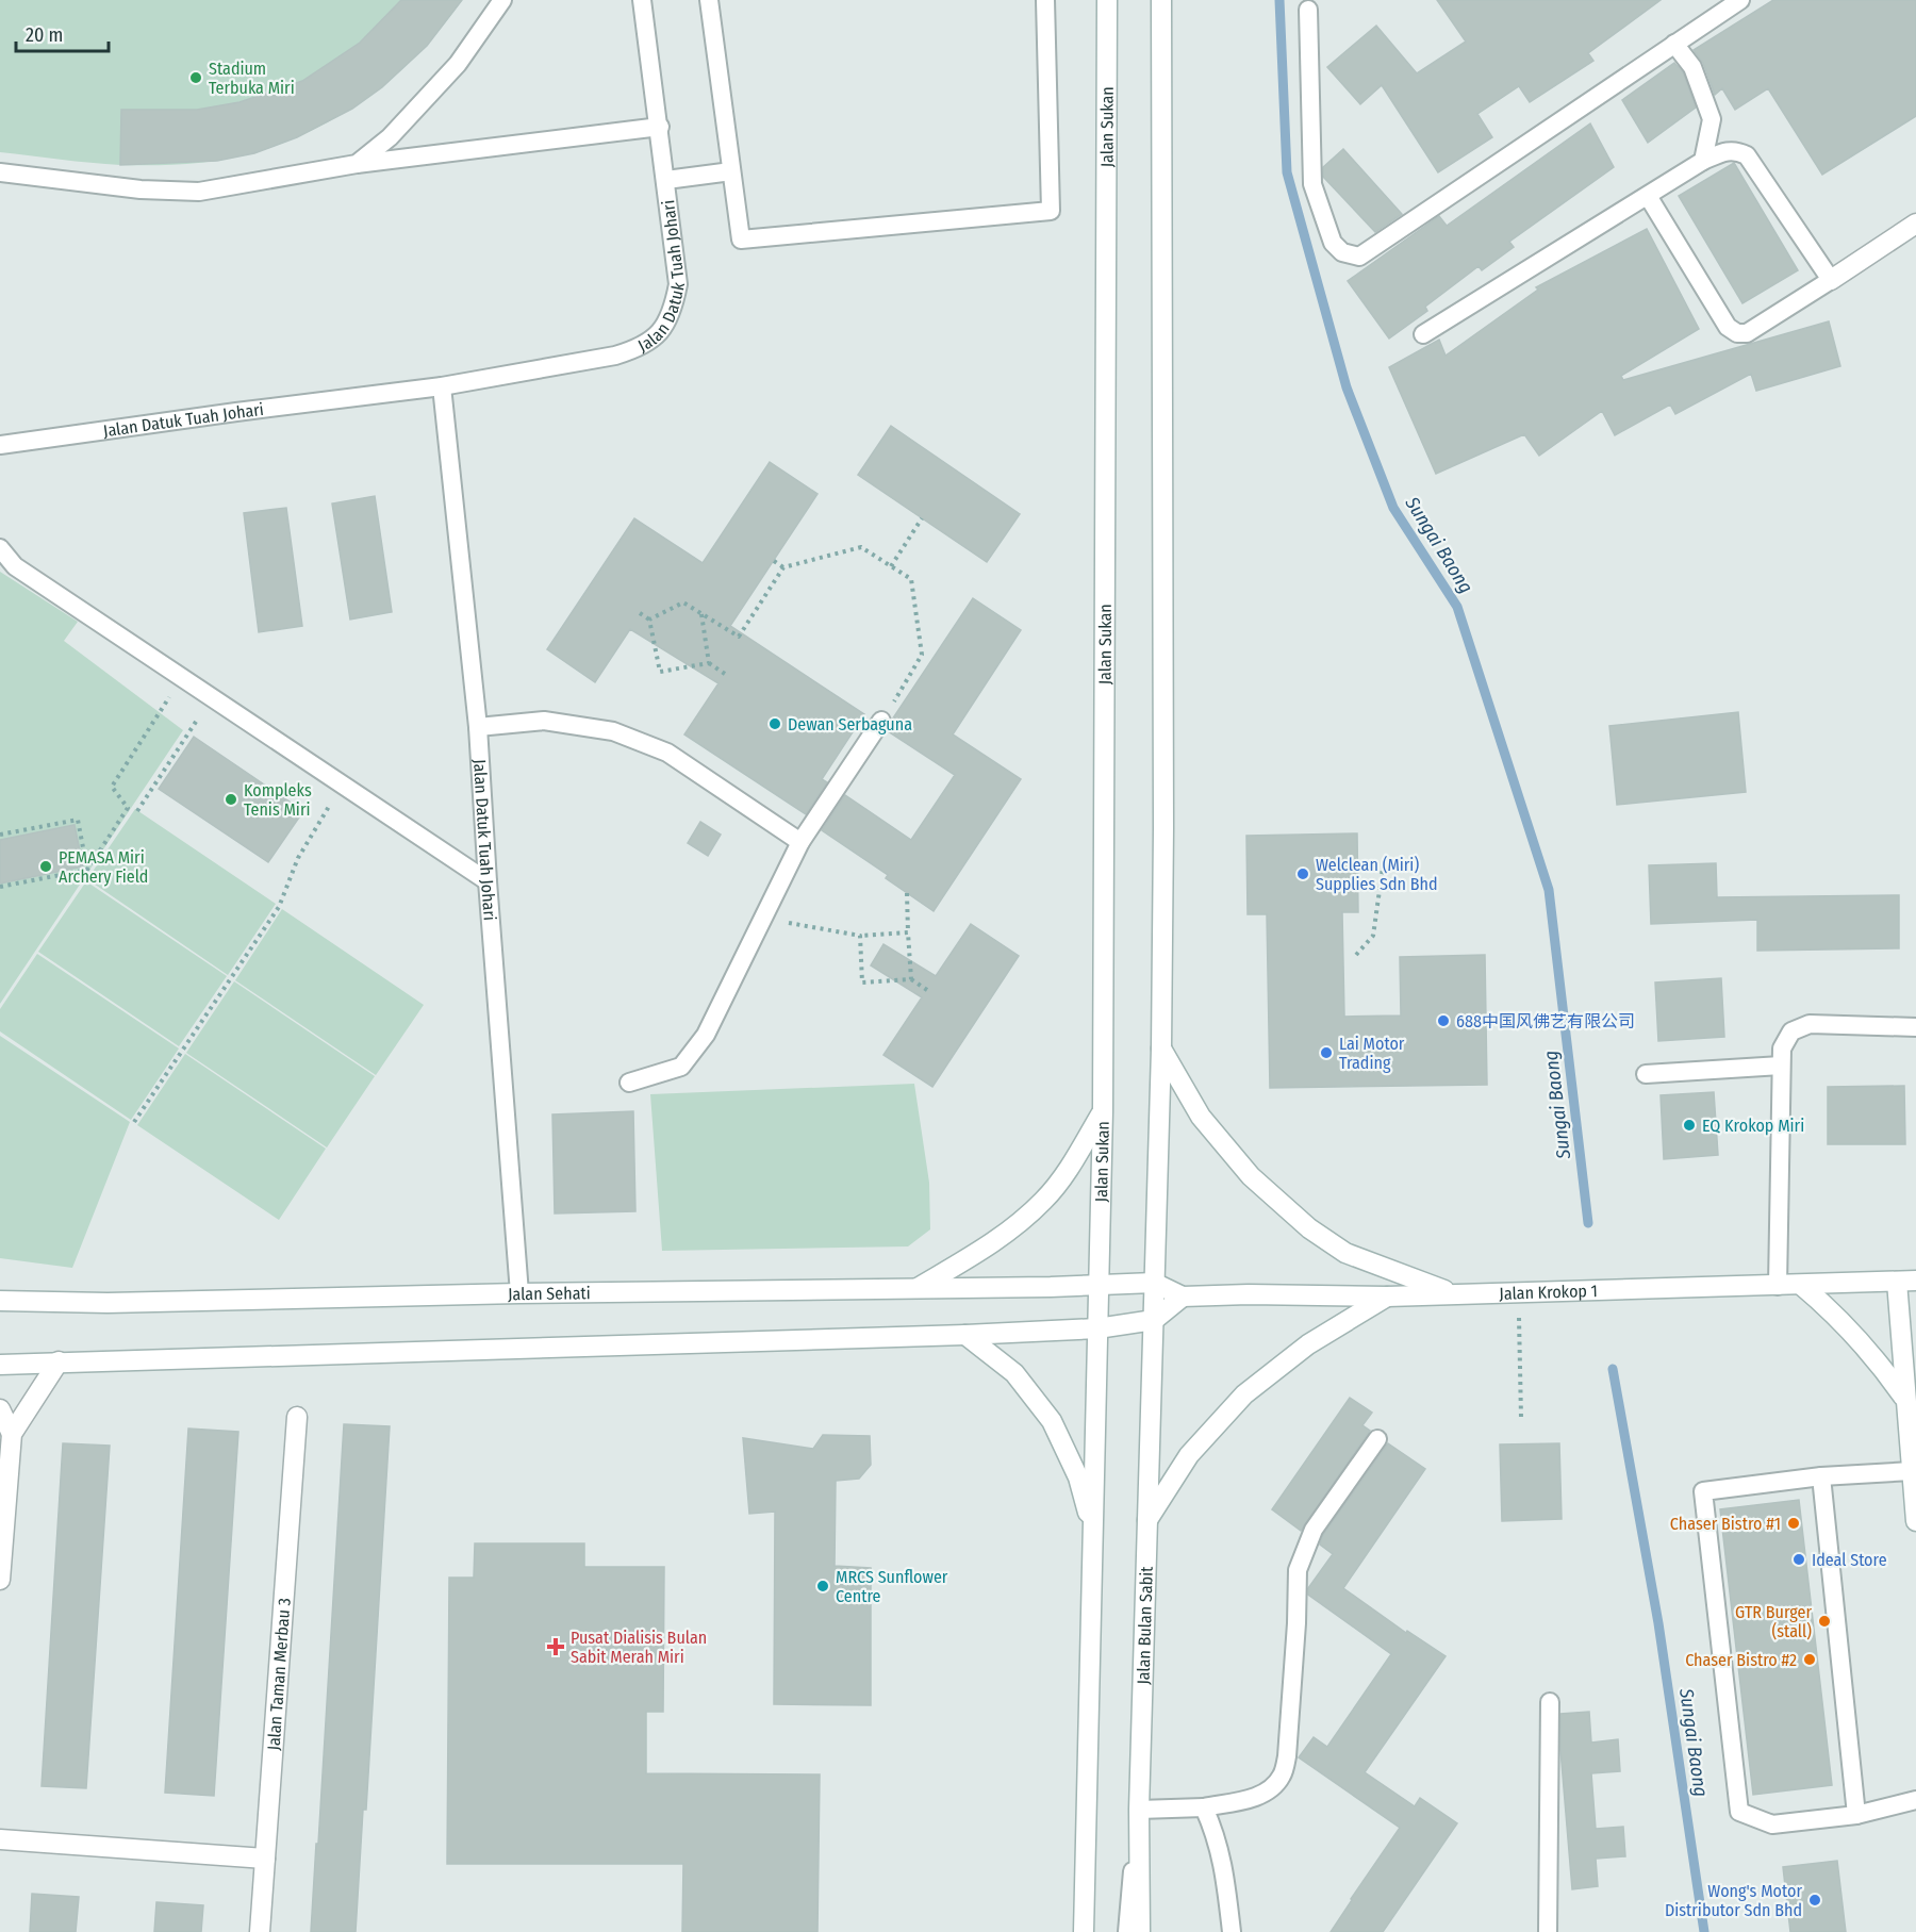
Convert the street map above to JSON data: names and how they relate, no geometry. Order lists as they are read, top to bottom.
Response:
{
  "streets": {
    "main road": [
      "Jalan Sukan",
      "Jalan Krokop 1",
      "Jalan Sehati",
      "Jalan Bulan Sabit",
      "Jalan Taman Merbau 3"
    ],
    "lane": ["Jalan Datuk Tuah Johari"]
  },
  "crossings": [
    ["Jalan Sukan", "Jalan Sehati"],
    ["Jalan Datuk Tuah Johari", "Jalan Sehati"],
    ["Jalan Sehati", "Jalan Bulan Sabit"]
  ],
  "water": ["Sungai Baong"],
  "places": {
    "other": [
      "Stadium Terbuka Miri",
      "Dewan Serbaguna",
      "Kompleks Tenis Miri",
      "PEMASA Miri Archery Field",
      "Welclean (Miri) Supplies Sdn Bhd",
      "688中国风佛艺有限公司",
      "Lai Motor Trading",
      "EQ Krokop Miri",
      "Chaser Bistro #1",
      "Ideal Store",
      "MRCS Sunflower Centre",
      "GTR Burger (stall)",
      "Chaser Bistro #2",
      "Wong's Motor Distributor Sdn Bhd"
    ],
    "health": ["Pusat Dialisis Bulan Sabit Merah Miri"]
  },
  "scale_bar": "20 m"
}
